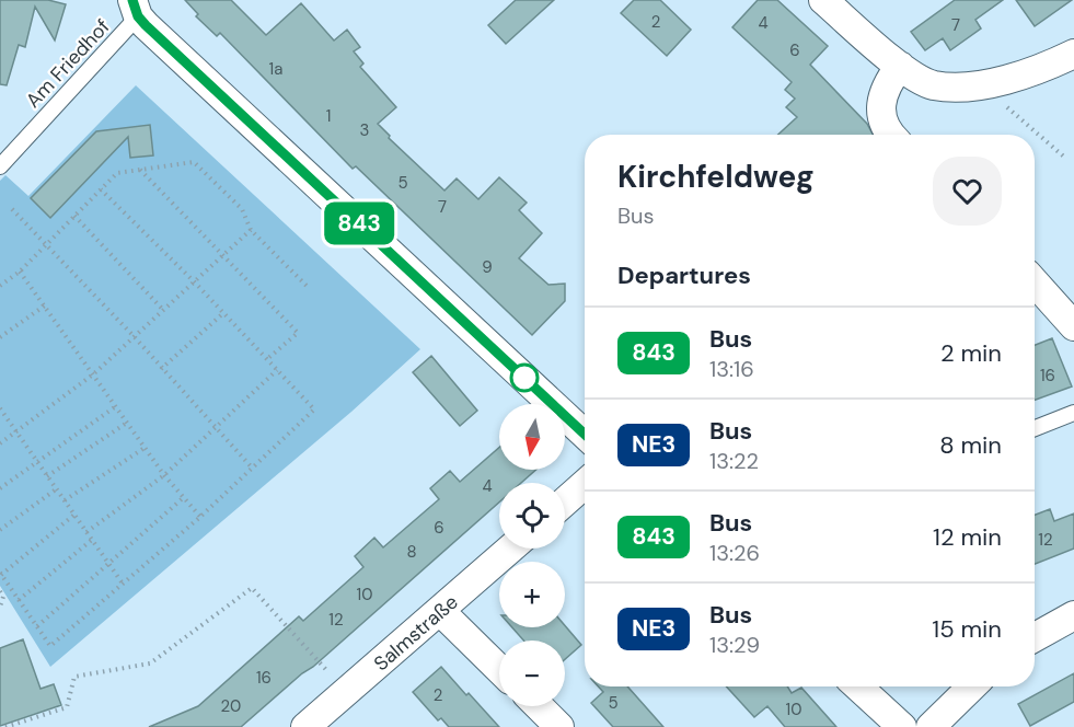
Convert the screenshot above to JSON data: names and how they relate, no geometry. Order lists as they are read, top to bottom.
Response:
{
  "streets": {
    "street": ["Salmstraße"],
    "lane": ["Am Friedhof"]
  },
  "lines": ["bus line 843"],
  "house_numbers": [
    "2",
    "4",
    "7",
    "6",
    "1a",
    "1",
    "3",
    "5",
    "7",
    "9",
    "16",
    "4",
    "6",
    "12",
    "8",
    "10",
    "12",
    "16",
    "2",
    "5",
    "20",
    "10"
  ],
  "north": "bottom",
  "page": {
    "on_map": "843",
    "heading": [
      ["Kirchfeldweg", "Bus"],
      "Departures"
    ],
    "list": [
      {
        "mark": "843",
        "name": "Bus",
        "note": "13:16",
        "value": "2 min"
      },
      {
        "mark": "NE3",
        "name": "Bus",
        "note": "13:22",
        "value": "8 min"
      },
      {
        "mark": "843",
        "name": "Bus",
        "note": "13:26",
        "value": "12 min"
      },
      {
        "mark": "NE3",
        "name": "Bus",
        "note": "13:29",
        "value": "15 min"
      }
    ],
    "map_buttons": ["+", "−"]
  }
}
